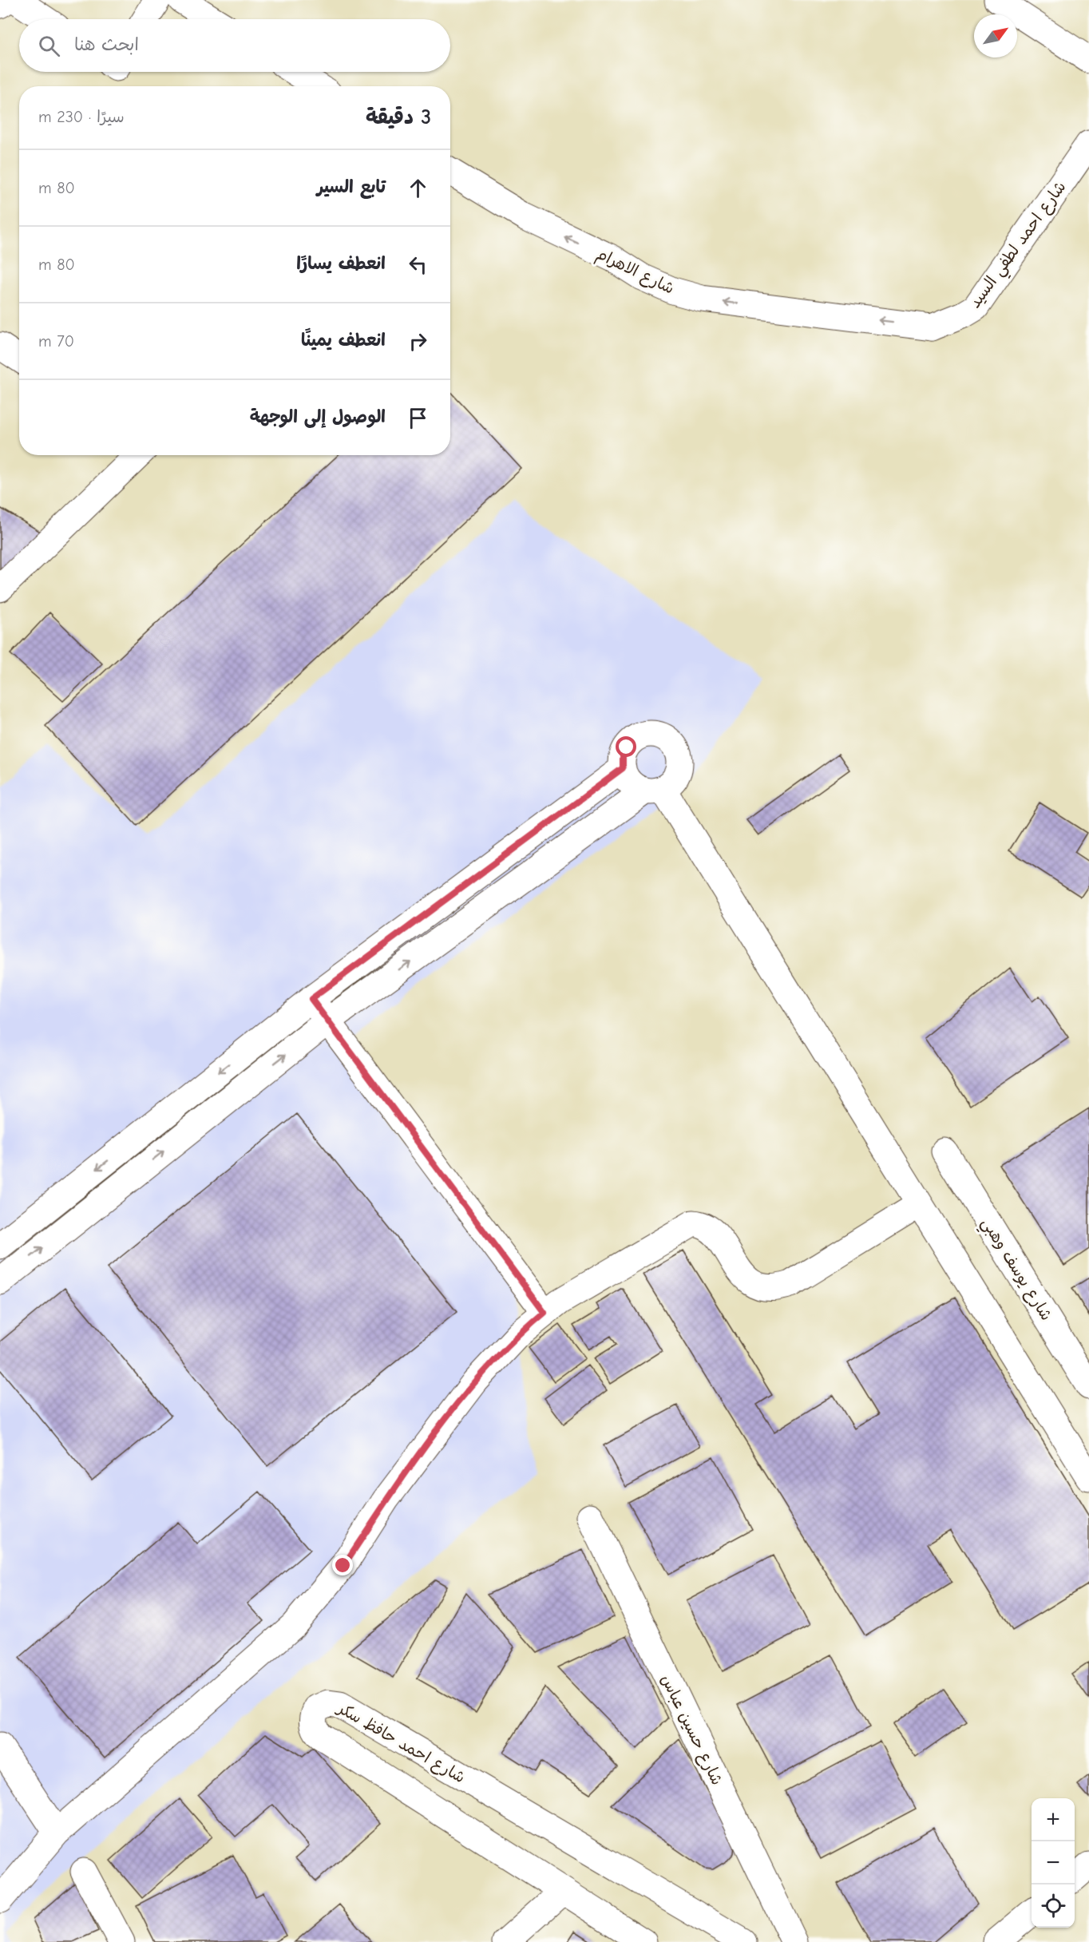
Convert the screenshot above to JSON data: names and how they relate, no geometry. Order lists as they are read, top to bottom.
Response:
{
  "streets": {
    "street": [
      "شارع احمد لطفي السيد",
      "شارع الاهرام",
      "شارع يوسف وهبي",
      "شارع حسين عباس",
      "شارع احمد حافظ سكر"
    ]
  },
  "crossings": [
    ["شارع احمد لطفي السيد", "شارع الاهرام"]
  ],
  "one_way": ["شارع الاهرام"],
  "north": "top right",
  "page": {
    "search": "ابحث هنا",
    "heading": ["3 دقيقة", "سيرًا · 230 m"],
    "list": [
      ["تابع السير", "80 m"],
      ["انعطف يسارًا", "80 m"],
      ["انعطف يمينًا", "70 m"],
      "الوصول إلى الوجهة"
    ],
    "map_buttons": ["+", "−"]
  }
}
